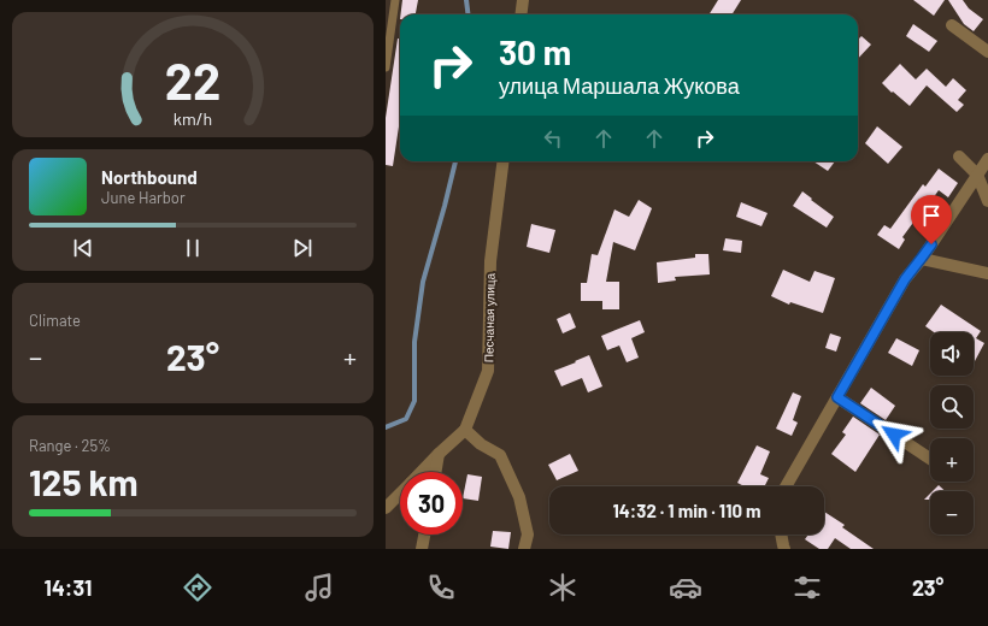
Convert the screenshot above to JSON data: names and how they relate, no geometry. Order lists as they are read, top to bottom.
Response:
{
  "streets": {
    "street": ["Песчаная улица"]
  },
  "page": {
    "turn": ["30 m", "улица Маршала Жукова"],
    "song": ["Northbound", "June Harbor"],
    "tile": [
      "Climate",
      ["Range · 25%", "125 km"]
    ],
    "map_buttons": ["+", "−"],
    "heat": ["−", "23°", "+"],
    "limit": "30",
    "trip": "14:32 · 1 min · 110 m",
    "tabs": ["14:31", "23°"],
    "gauge": ["22", "km/h"]
  }
}
